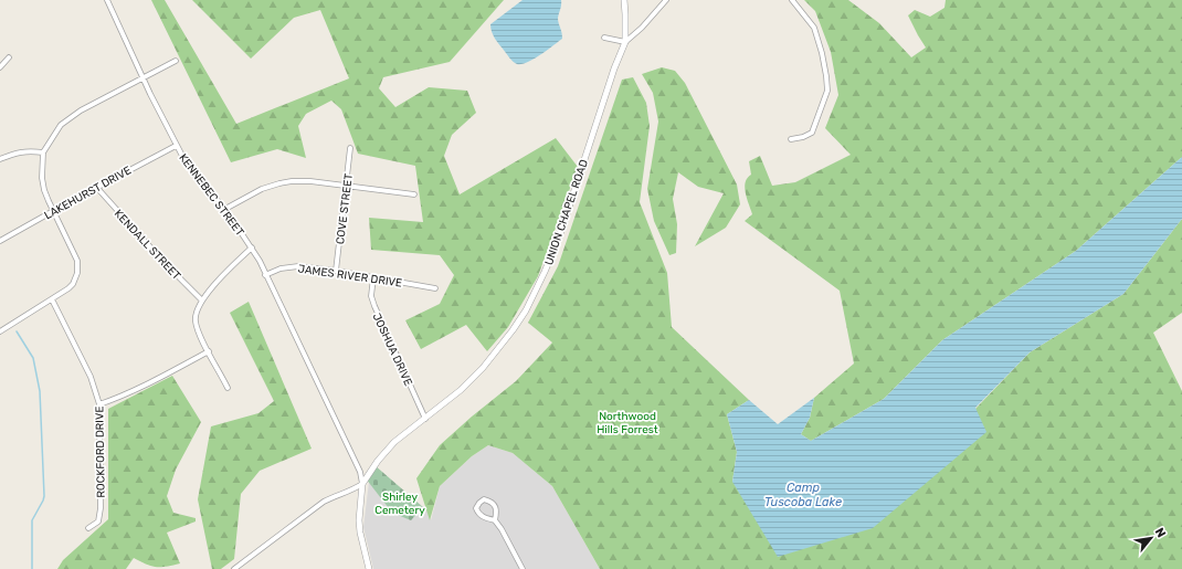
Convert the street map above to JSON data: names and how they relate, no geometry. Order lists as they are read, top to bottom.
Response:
{
  "streets": {
    "street": [
      "LAKEHURST DRIVE",
      "KENNEBEC STREET",
      "COVE STREET",
      "UNION CHAPEL ROAD",
      "KENDALL STREET",
      "JAMES RIVER DRIVE",
      "JOSHUA DRIVE",
      "ROCKFORD DRIVE"
    ]
  },
  "crossings": [
    ["LAKEHURST DRIVE", "KENNEBEC STREET"],
    ["LAKEHURST DRIVE", "KENDALL STREET"],
    ["KENNEBEC STREET", "UNION CHAPEL ROAD"],
    ["KENNEBEC STREET", "JAMES RIVER DRIVE"],
    ["COVE STREET", "JAMES RIVER DRIVE"],
    ["UNION CHAPEL ROAD", "JOSHUA DRIVE"],
    ["JAMES RIVER DRIVE", "JOSHUA DRIVE"]
  ],
  "water": ["Camp Tuscoba Lake"],
  "parks": ["Northwood Hills Forrest", "Shirley Cemetery"],
  "north": "top right"
}
